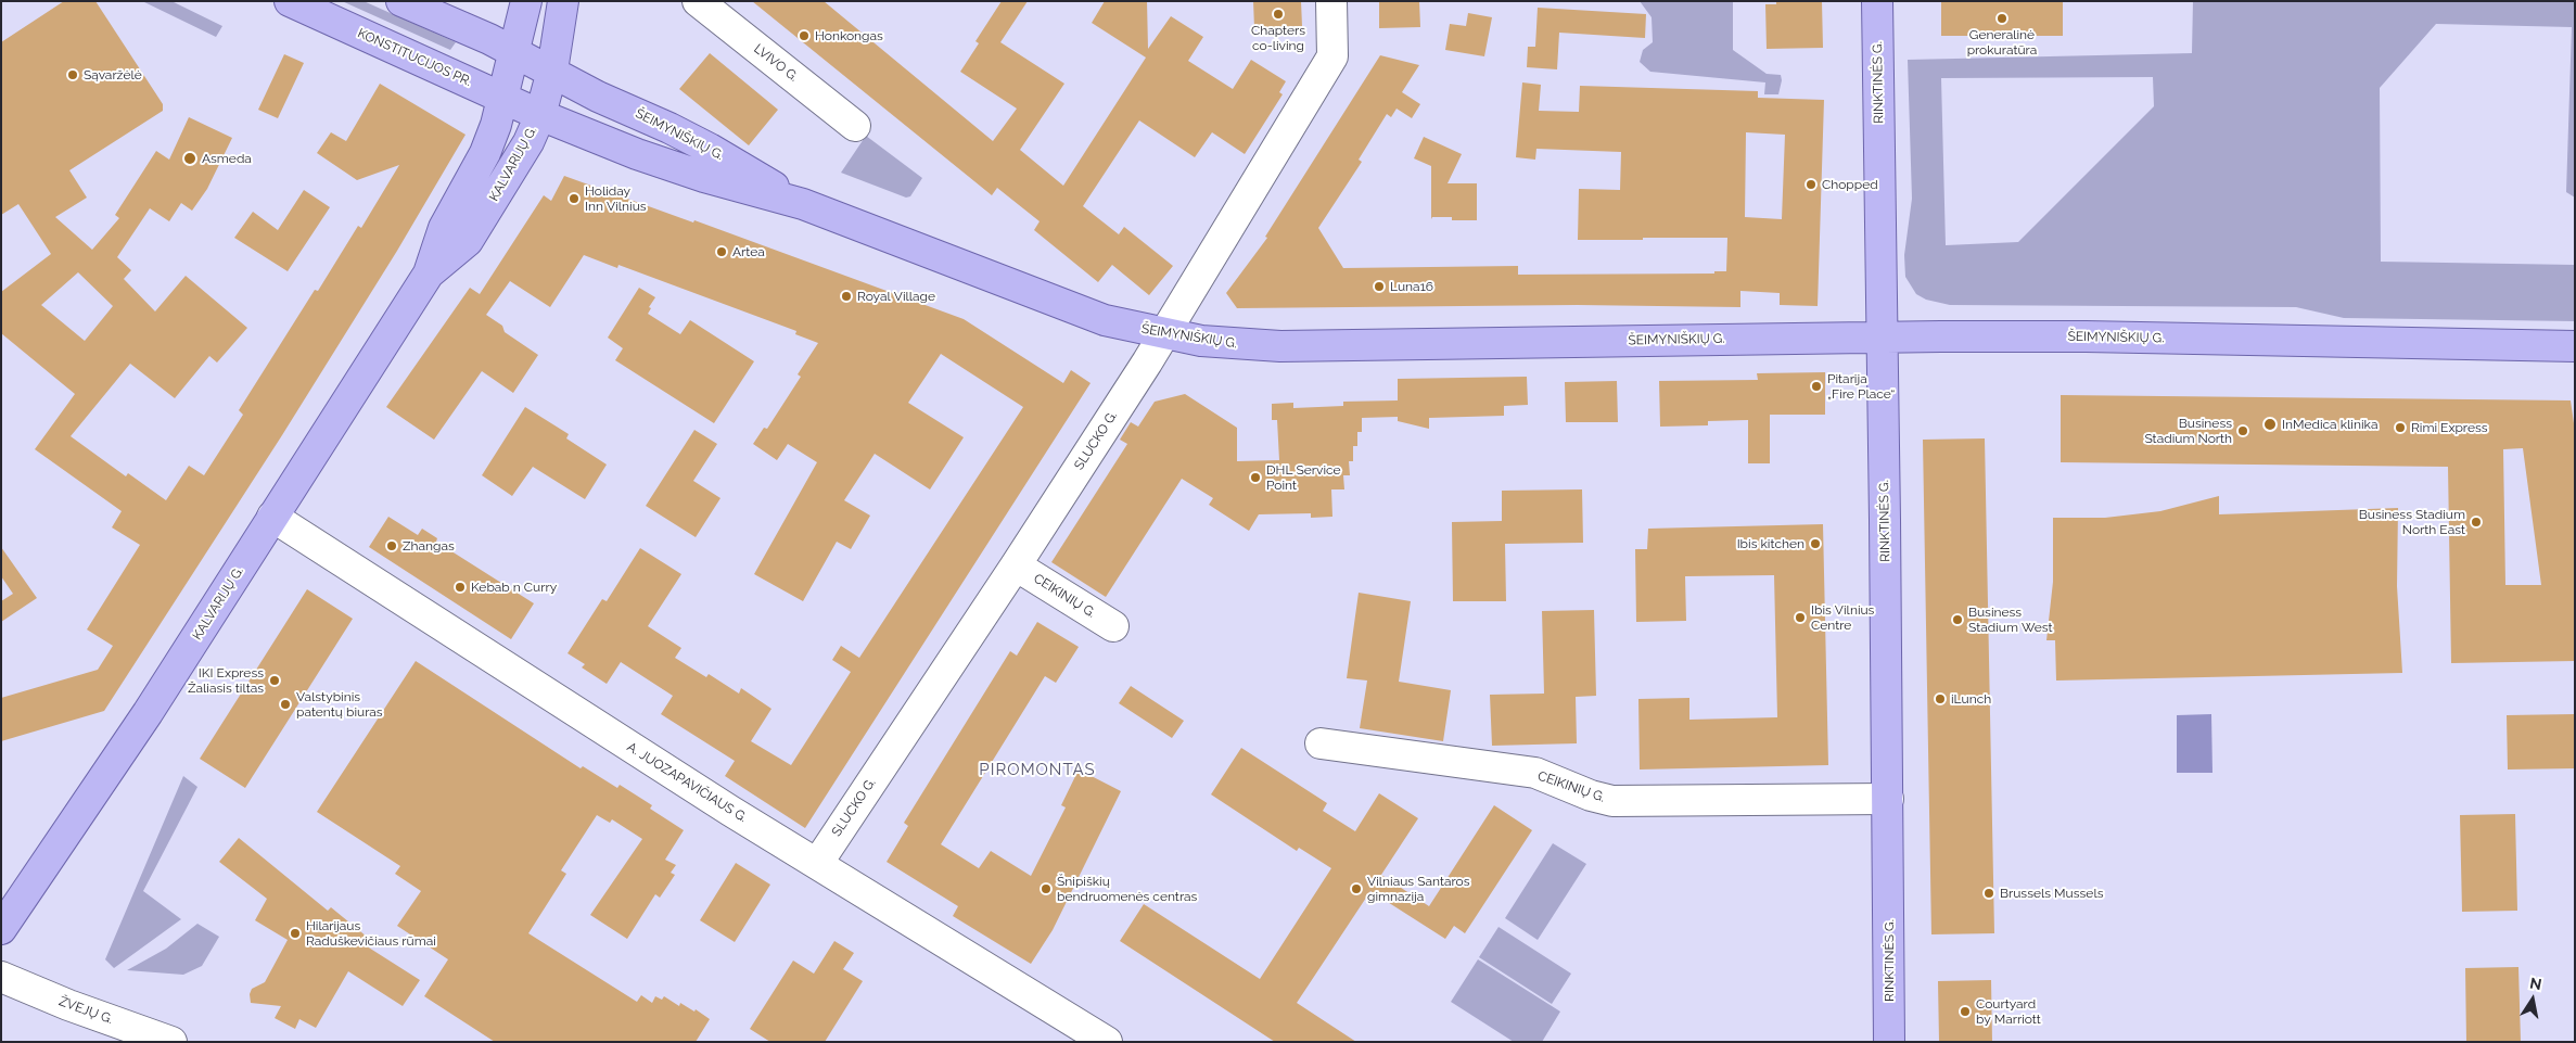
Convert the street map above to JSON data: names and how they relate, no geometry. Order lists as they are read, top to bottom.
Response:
{
  "streets": {
    "main road": [
      "KONSTITUCIJOS PR.",
      "RINKTINĖS G.",
      "ŠEIMYNIŠKIŲ G.",
      "KALVARIJŲ G."
    ],
    "street": [
      "LVIVO G.",
      "SLUCKO G.",
      "CEIKINIŲ G.",
      "A. JUOZAPAVIČIAUS G.",
      "ŽVEJŲ G."
    ]
  },
  "crossings": [
    ["KONSTITUCIJOS PR.", "ŠEIMYNIŠKIŲ G."],
    ["KONSTITUCIJOS PR.", "KALVARIJŲ G."],
    ["RINKTINĖS G.", "ŠEIMYNIŠKIŲ G."],
    ["RINKTINĖS G.", "CEIKINIŲ G."],
    ["ŠEIMYNIŠKIŲ G.", "KALVARIJŲ G."],
    ["ŠEIMYNIŠKIŲ G.", "SLUCKO G."],
    ["KALVARIJŲ G.", "A. JUOZAPAVIČIAUS G."],
    ["SLUCKO G.", "CEIKINIŲ G."],
    ["SLUCKO G.", "A. JUOZAPAVIČIAUS G."]
  ],
  "districts": ["PIROMONTAS"],
  "places": [
    "Chapters co-living",
    "Generalinė prokuratūra",
    "Honkongas",
    "Sąvaržėlė",
    "Asmeda",
    "Chopped",
    "Holiday Inn Vilnius",
    "Artea",
    "Luna16",
    "Royal Village",
    "Pitarija „Fire Place“",
    "InMedica klinika",
    "Rimi Express",
    "Business Stadium North",
    "DHL Service Point",
    "Business Stadium North East",
    "Ibis kitchen",
    "Zhangas",
    "Kebab n Curry",
    "Ibis Vilnius Centre",
    "Business Stadium West",
    "IKI Express Žaliasis tiltas",
    "iLunch",
    "Valstybinis patentų biuras",
    "Šnipiškių bendruomenės centras",
    "Vilniaus Santaros gimnazija",
    "Brussels Mussels",
    "Hilarijaus Raduškevičiaus rūmai",
    "Courtyard by Marriott"
  ],
  "north": "top"
}
